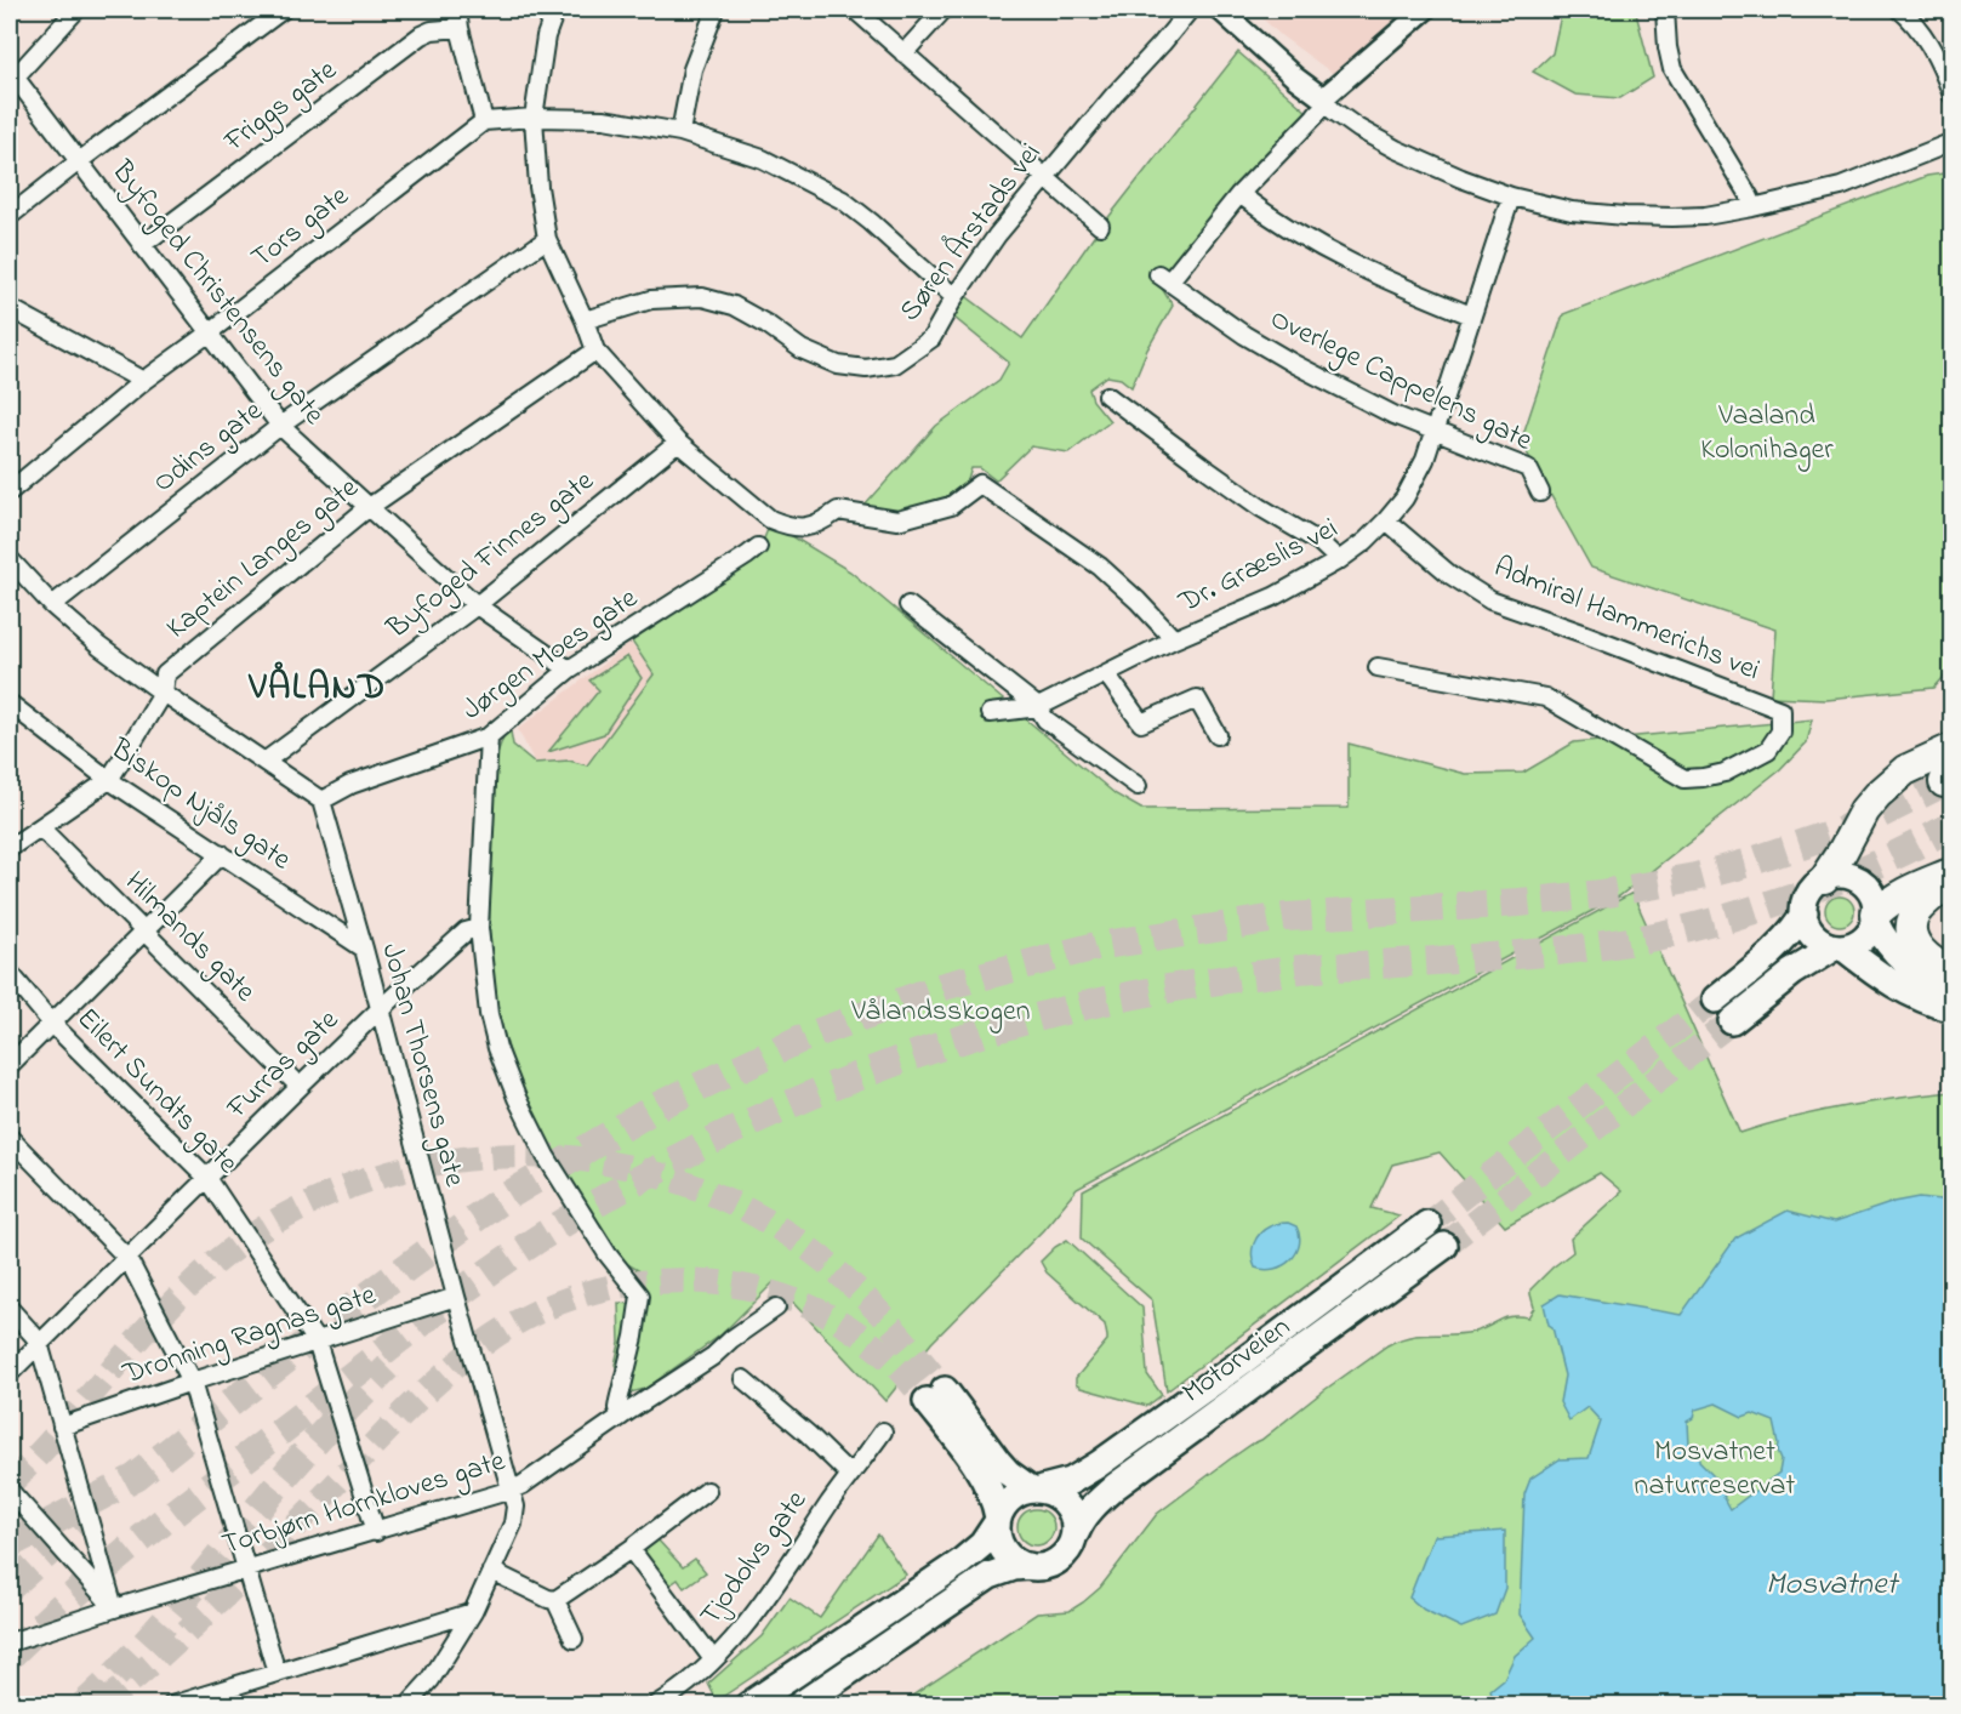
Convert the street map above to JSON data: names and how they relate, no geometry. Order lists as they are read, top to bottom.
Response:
{
  "streets": {
    "highway": ["Motorveien"],
    "street": [
      "Friggs gate",
      "Tors gate",
      "Søren Årstads vei",
      "Byfoged Christensens gate",
      "Overlege Cappelens gate",
      "Odins gate",
      "Byfoged Finnes gate",
      "Kaptein Langes gate",
      "Dr. Græslis vei",
      "Admiral Hammerichs vei",
      "Jørgen Moes gate",
      "Biskop Njåls gate",
      "Hilmands gate",
      "Furras gate",
      "Johan Thorsens gate",
      "Eilert Sundts gate",
      "Dronning Ragnas gate",
      "Torbjørn Hornkloves gate",
      "Tjodolvs gate"
    ]
  },
  "crossings": [
    ["Friggs gate", "Byfoged Christensens gate"],
    ["Tors gate", "Byfoged Christensens gate"],
    ["Byfoged Christensens gate", "Odins gate"],
    ["Byfoged Christensens gate", "Byfoged Finnes gate"],
    ["Byfoged Christensens gate", "Kaptein Langes gate"],
    ["Byfoged Christensens gate", "Jørgen Moes gate"],
    ["Overlege Cappelens gate", "Dr. Græslis vei"],
    ["Kaptein Langes gate", "Biskop Njåls gate"],
    ["Kaptein Langes gate", "Hilmands gate"],
    ["Dr. Græslis vei", "Admiral Hammerichs vei"],
    ["Jørgen Moes gate", "Johan Thorsens gate"],
    ["Biskop Njåls gate", "Johan Thorsens gate"],
    ["Hilmands gate", "Furras gate"],
    ["Furras gate", "Johan Thorsens gate"],
    ["Furras gate", "Eilert Sundts gate"],
    ["Johan Thorsens gate", "Dronning Ragnas gate"],
    ["Johan Thorsens gate", "Torbjørn Hornkloves gate"],
    ["Eilert Sundts gate", "Dronning Ragnas gate"],
    ["Eilert Sundts gate", "Torbjørn Hornkloves gate"]
  ],
  "districts": ["VÅLAND"],
  "water": ["Mosvatnet"],
  "parks": ["Vaaland Kolonihager", "Vålandsskogen", "Mosvatnet naturreservat"]
}
